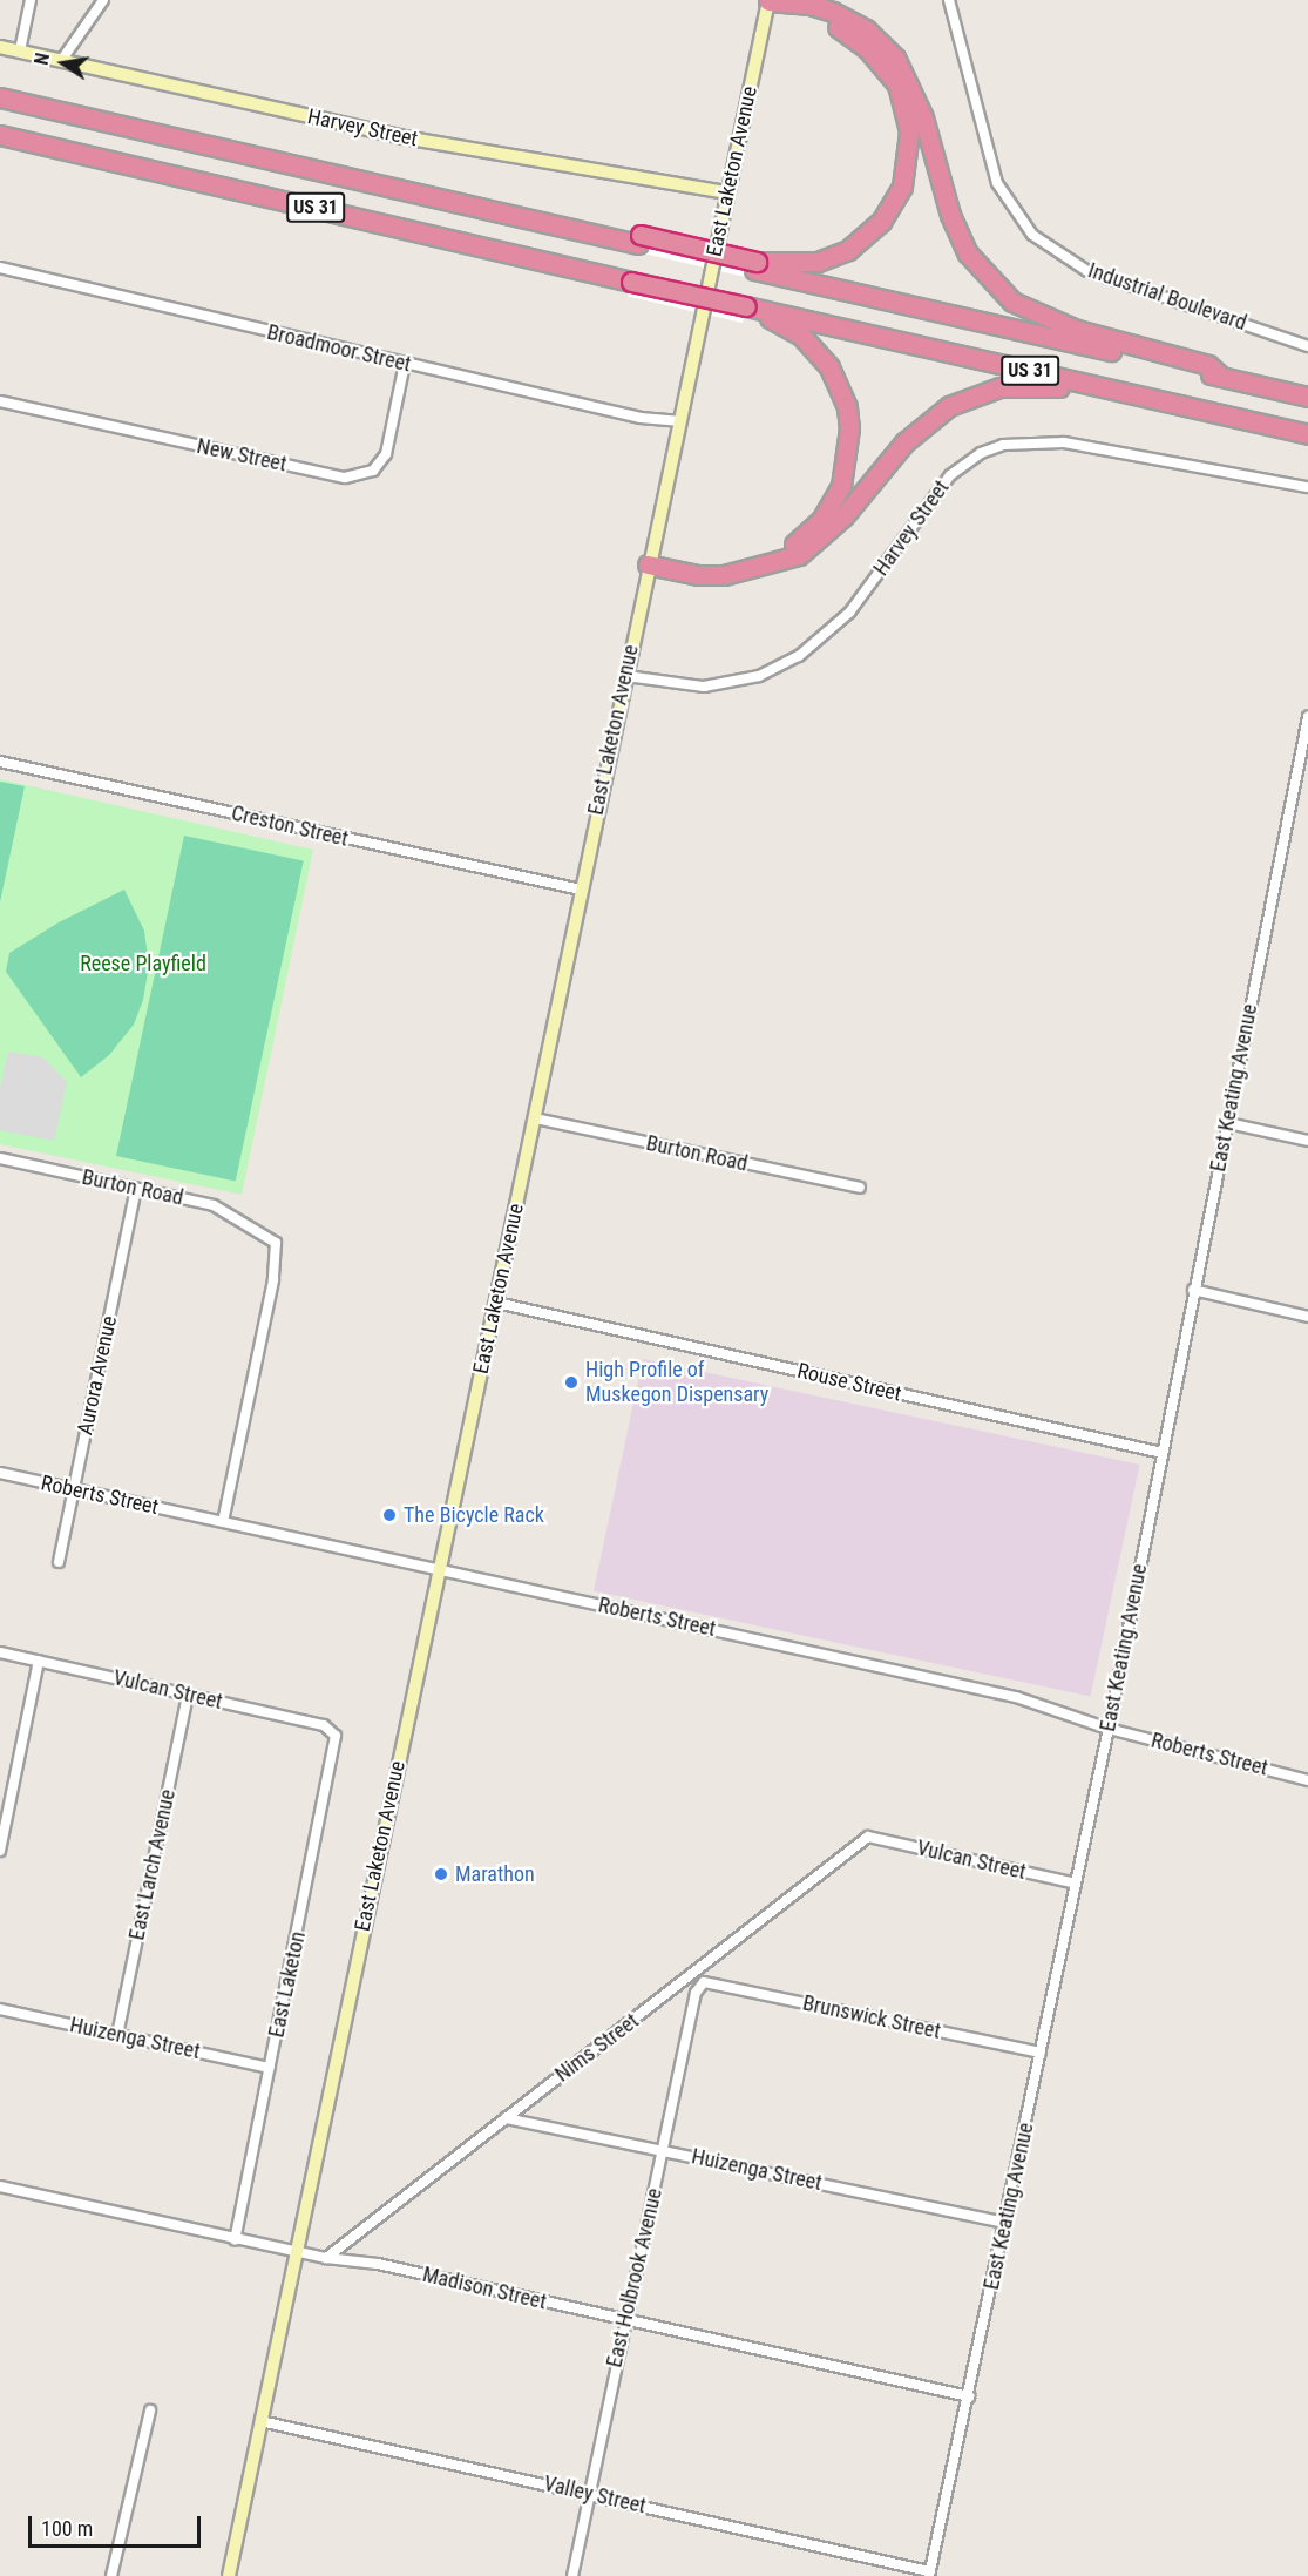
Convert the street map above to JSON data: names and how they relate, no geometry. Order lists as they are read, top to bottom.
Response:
{
  "streets": {
    "highway": ["US 31"],
    "main road": ["Harvey Street", "East Laketon Avenue"],
    "street": [
      "Industrial Boulevard",
      "Broadmoor Street",
      "New Street",
      "Creston Street",
      "East Keating Avenue",
      "Burton Road",
      "Aurora Avenue",
      "Rouse Street",
      "Roberts Street",
      "Vulcan Street",
      "East Larch Avenue",
      "East Laketon",
      "Brunswick Street",
      "Huizenga Street",
      "Nims Street",
      "East Holbrook Avenue",
      "Madison Street",
      "Valley Street"
    ]
  },
  "crossings": [
    ["Harvey Street", "East Laketon Avenue"],
    ["East Laketon Avenue", "Broadmoor Street"],
    ["East Laketon Avenue", "Creston Street"],
    ["East Laketon Avenue", "Burton Road"],
    ["East Laketon Avenue", "Rouse Street"],
    ["East Laketon Avenue", "Roberts Street"],
    ["East Laketon Avenue", "Madison Street"],
    ["East Laketon Avenue", "Valley Street"],
    ["Broadmoor Street", "New Street"],
    ["East Keating Avenue", "Rouse Street"],
    ["East Keating Avenue", "Roberts Street"],
    ["East Keating Avenue", "Vulcan Street"],
    ["East Keating Avenue", "Brunswick Street"],
    ["East Keating Avenue", "Huizenga Street"],
    ["East Keating Avenue", "Madison Street"],
    ["East Keating Avenue", "Valley Street"],
    ["Burton Road", "Aurora Avenue"],
    ["Burton Road", "Roberts Street"],
    ["Aurora Avenue", "Roberts Street"],
    ["Vulcan Street", "East Larch Avenue"],
    ["Vulcan Street", "East Laketon"],
    ["Vulcan Street", "Nims Street"],
    ["East Larch Avenue", "Huizenga Street"],
    ["East Laketon", "Huizenga Street"],
    ["East Laketon", "Madison Street"],
    ["Brunswick Street", "East Holbrook Avenue"],
    ["Huizenga Street", "Nims Street"],
    ["Huizenga Street", "East Holbrook Avenue"],
    ["Nims Street", "Madison Street"],
    ["East Holbrook Avenue", "Madison Street"],
    ["East Holbrook Avenue", "Valley Street"]
  ],
  "parks": ["Reese Playfield"],
  "places": ["High Profile of Muskegon Dispensary", "The Bicycle Rack", "Marathon"],
  "scale_bar": "100 m",
  "north": "left"
}
